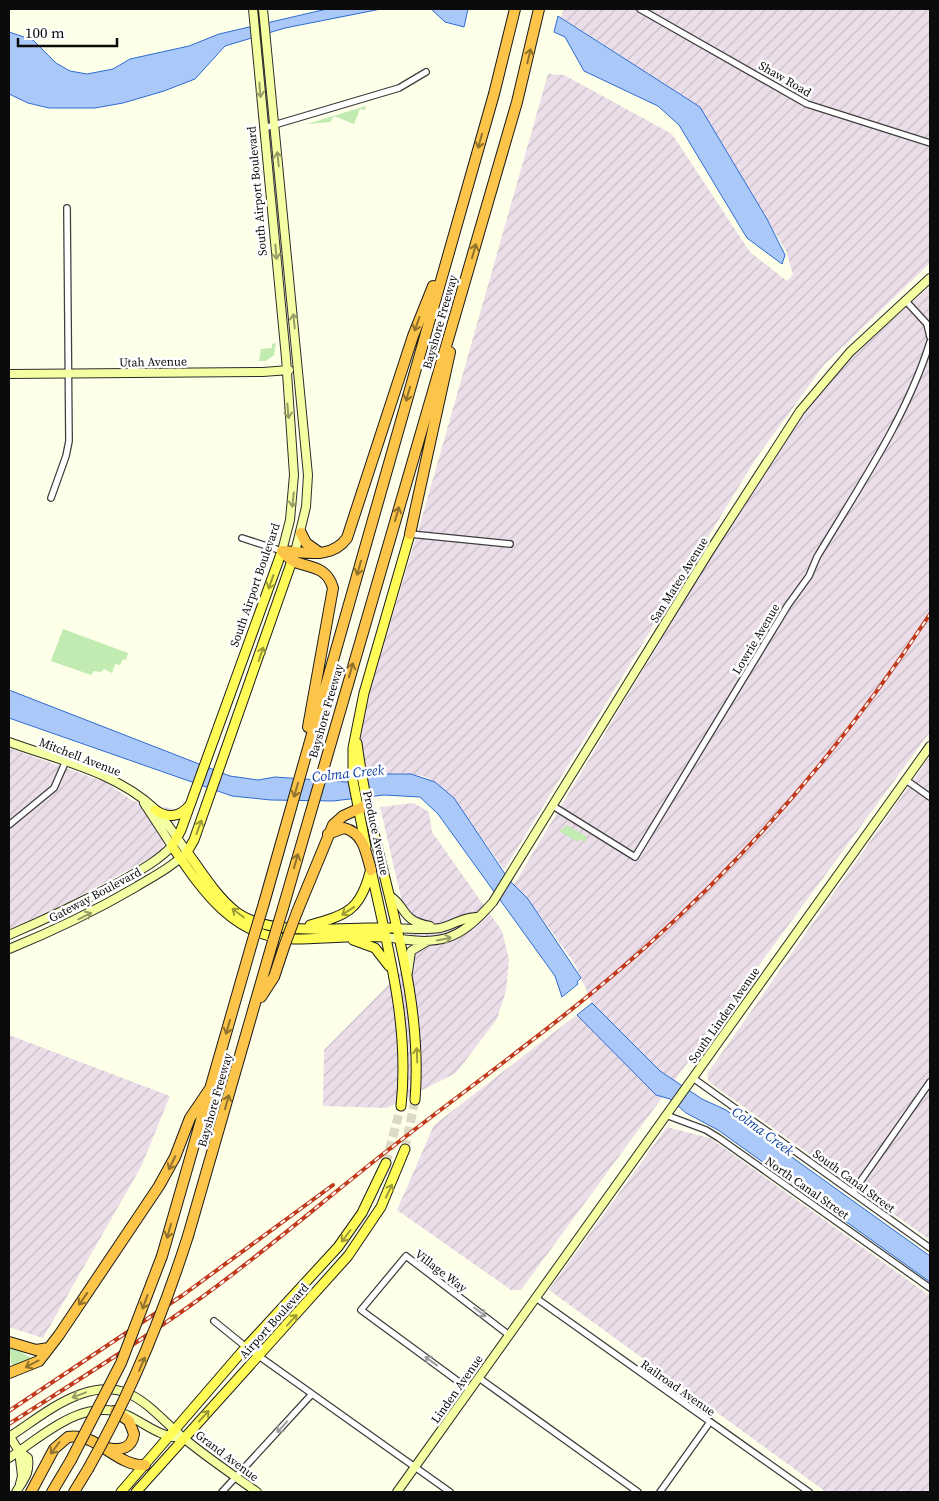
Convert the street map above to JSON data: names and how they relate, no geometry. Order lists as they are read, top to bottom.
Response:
{
  "streets": {
    "highway": ["Bayshore Freeway"],
    "main road": ["South Airport Boulevard", "Produce Avenue", "Airport Boulevard"],
    "street": [
      "Shaw Road",
      "Utah Avenue",
      "San Mateo Avenue",
      "Lowrie Avenue",
      "Mitchell Avenue",
      "Gateway Boulevard",
      "South Linden Avenue",
      "South Canal Street",
      "North Canal Street",
      "Village Way",
      "Railroad Avenue",
      "Linden Avenue",
      "Grand Avenue"
    ]
  },
  "crossings": [
    ["South Airport Boulevard", "Utah Avenue"],
    ["South Airport Boulevard", "Mitchell Avenue"],
    ["South Airport Boulevard", "Gateway Boulevard"],
    ["San Mateo Avenue", "Lowrie Avenue"],
    ["San Mateo Avenue", "Produce Avenue"],
    ["Mitchell Avenue", "Gateway Boulevard"],
    ["South Linden Avenue", "South Canal Street"],
    ["South Linden Avenue", "North Canal Street"],
    ["South Linden Avenue", "Railroad Avenue"],
    ["South Linden Avenue", "Linden Avenue"],
    ["Village Way", "Linden Avenue"],
    ["Airport Boulevard", "Grand Avenue"],
    ["Railroad Avenue", "Linden Avenue"]
  ],
  "water": ["Colma Creek"],
  "scale_bar": "100 m"
}
